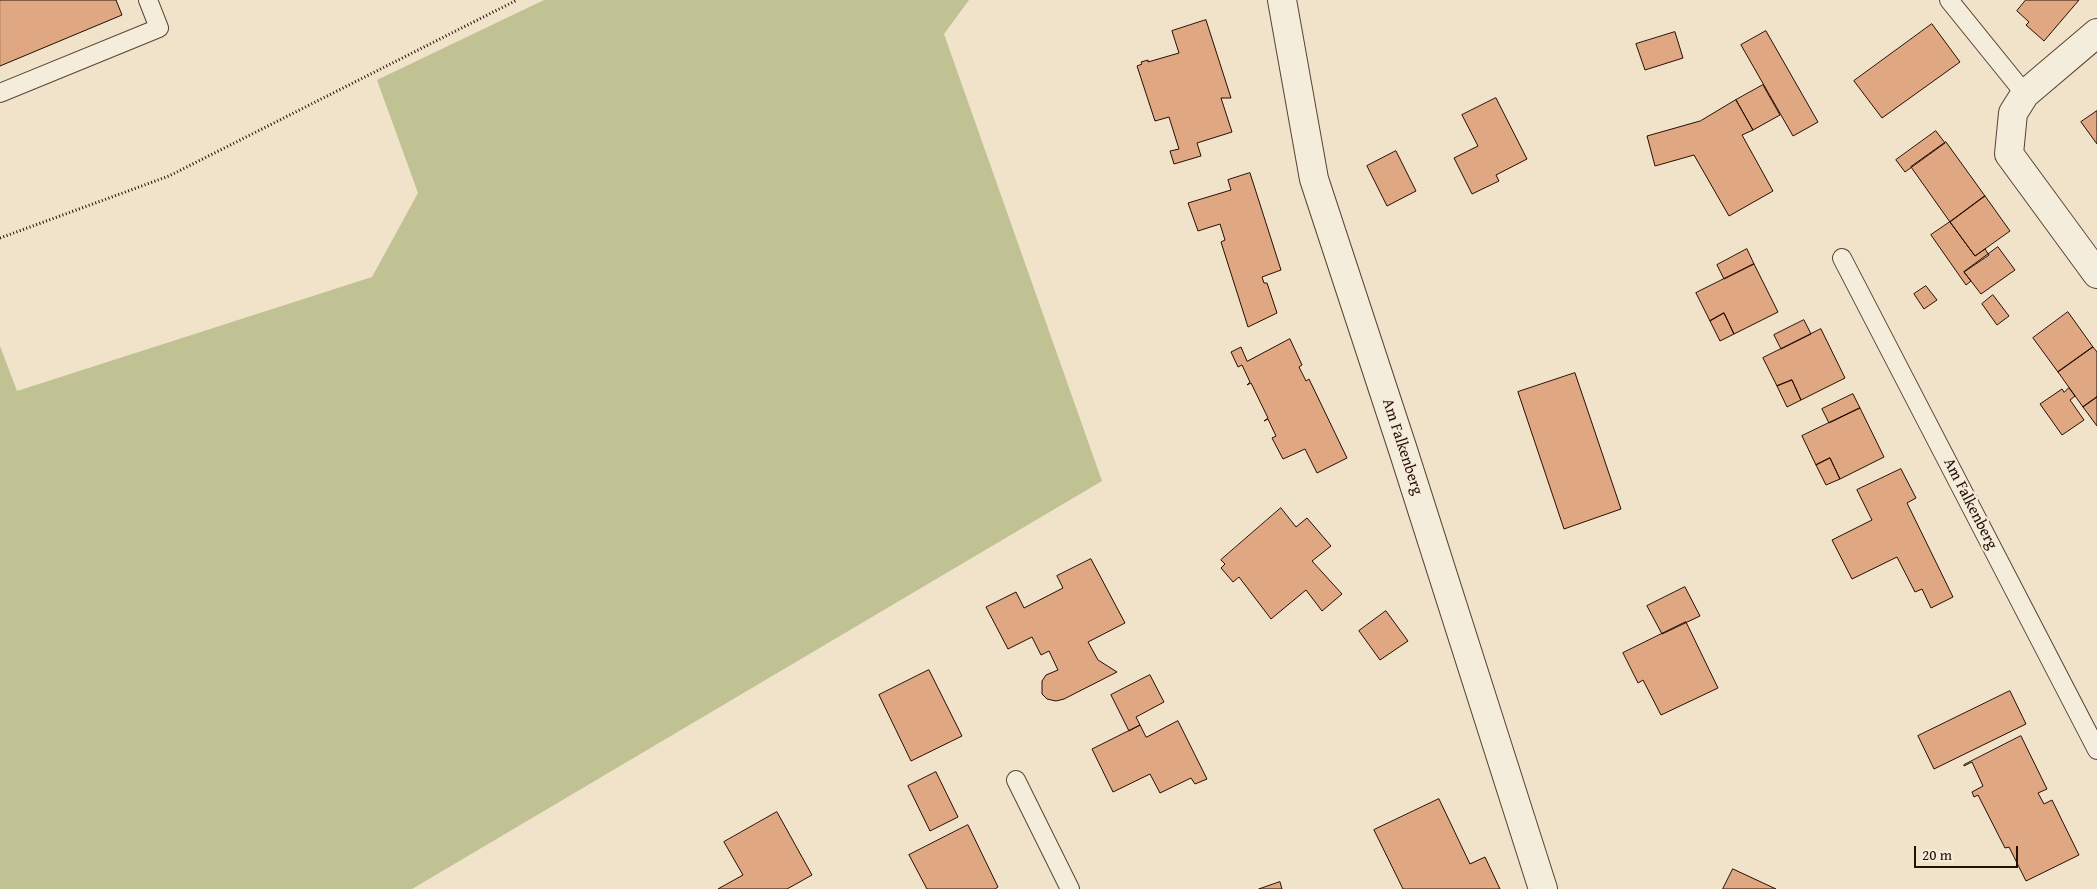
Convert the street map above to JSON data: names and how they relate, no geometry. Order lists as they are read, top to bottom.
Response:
{
  "streets": {
    "street": ["Am Falkenberg"]
  },
  "scale_bar": "20 m"
}
